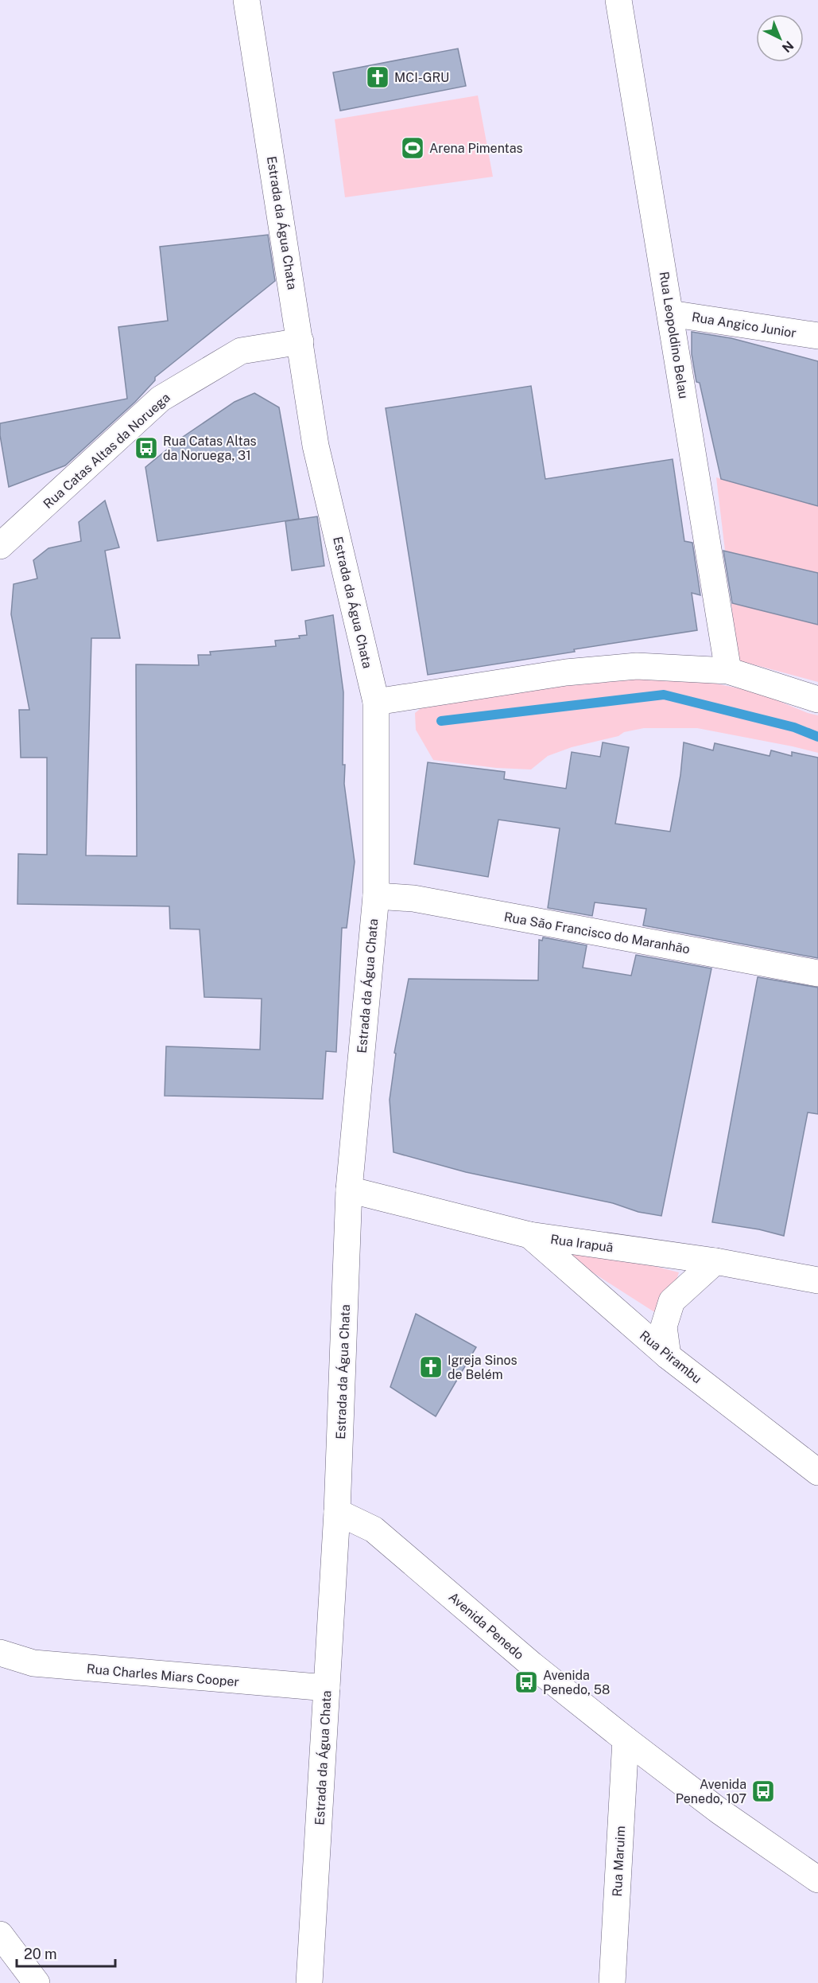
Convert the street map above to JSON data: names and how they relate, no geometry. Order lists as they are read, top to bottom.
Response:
{
  "streets": {
    "street": [
      "Estrada da Água Chata",
      "Rua Angico Junior",
      "Rua Leopoldino Belau",
      "Rua Catas Altas da Noruega",
      "Rua São Francisco do Maranhão",
      "Rua Irapuã",
      "Rua Pirambu",
      "Avenida Penedo",
      "Rua Charles Miars Cooper",
      "Rua Maruim"
    ]
  },
  "crossings": [
    ["Estrada da Água Chata", "Rua Catas Altas da Noruega"],
    ["Estrada da Água Chata", "Rua São Francisco do Maranhão"],
    ["Estrada da Água Chata", "Rua Irapuã"],
    ["Estrada da Água Chata", "Avenida Penedo"],
    ["Estrada da Água Chata", "Rua Charles Miars Cooper"],
    ["Rua Angico Junior", "Rua Leopoldino Belau"],
    ["Rua Irapuã", "Rua Pirambu"],
    ["Avenida Penedo", "Rua Maruim"]
  ],
  "places": {
    "church": ["MCI-GRU", "Igreja Sinos de Belém"],
    "sports": ["Arena Pimentas"],
    "bus stop": ["Rua Catas Altas da Noruega, 31", "Avenida Penedo, 58", "Avenida Penedo, 107"]
  },
  "scale_bar": "20 m",
  "north": "bottom right"
}
